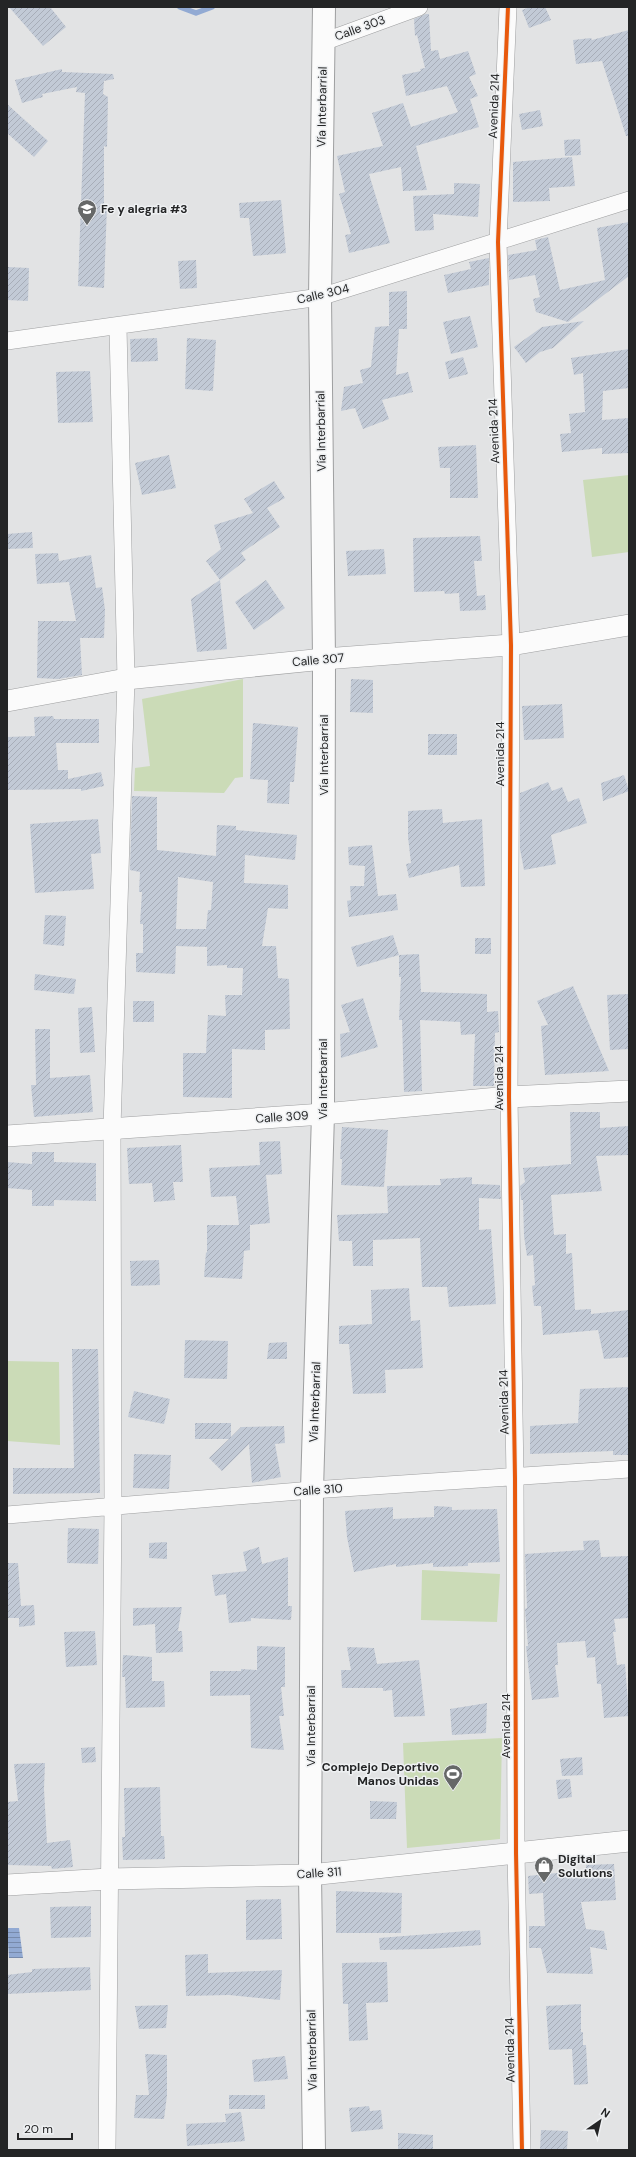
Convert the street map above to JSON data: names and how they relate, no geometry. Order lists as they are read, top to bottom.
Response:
{
  "streets": {
    "main road": ["Vía Interbarrial"],
    "street": [
      "Calle 303",
      "Avenida 214",
      "Calle 304",
      "Calle 307",
      "Calle 309",
      "Calle 310",
      "Calle 311"
    ]
  },
  "crossings": [
    ["Calle 303", "Vía Interbarrial"],
    ["Avenida 214", "Calle 304"],
    ["Avenida 214", "Calle 307"],
    ["Avenida 214", "Calle 309"],
    ["Avenida 214", "Calle 310"],
    ["Avenida 214", "Calle 311"],
    ["Vía Interbarrial", "Calle 304"],
    ["Vía Interbarrial", "Calle 307"],
    ["Vía Interbarrial", "Calle 309"],
    ["Vía Interbarrial", "Calle 310"],
    ["Vía Interbarrial", "Calle 311"]
  ],
  "places": {
    "school or university": ["Fe y alegria #3"],
    "sports": ["Complejo Deportivo Manos Unidas"],
    "shop": ["Digital Solutions"]
  },
  "scale_bar": "20 m",
  "north": "top right"
}
